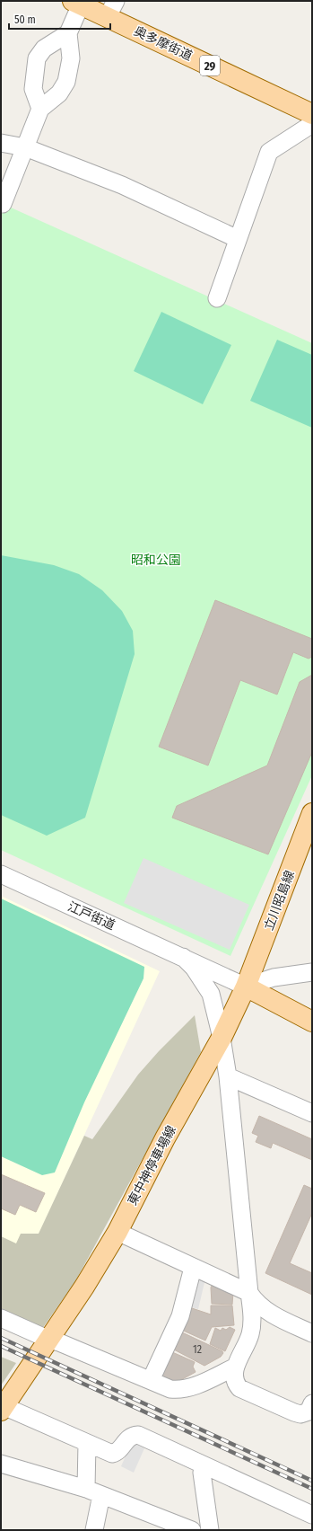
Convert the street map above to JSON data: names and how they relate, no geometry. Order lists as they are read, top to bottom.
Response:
{
  "streets": {
    "main road": [
      "奥多摩街道",
      "29",
      "立川昭島線",
      "江戸街道",
      "東中神停車場線"
    ]
  },
  "crossings": [
    ["立川昭島線", "江戸街道"],
    ["立川昭島線", "東中神停車場線"],
    ["江戸街道", "東中神停車場線"]
  ],
  "parks": ["昭和公園"],
  "house_numbers": ["12"],
  "scale_bar": "50 m"
}
